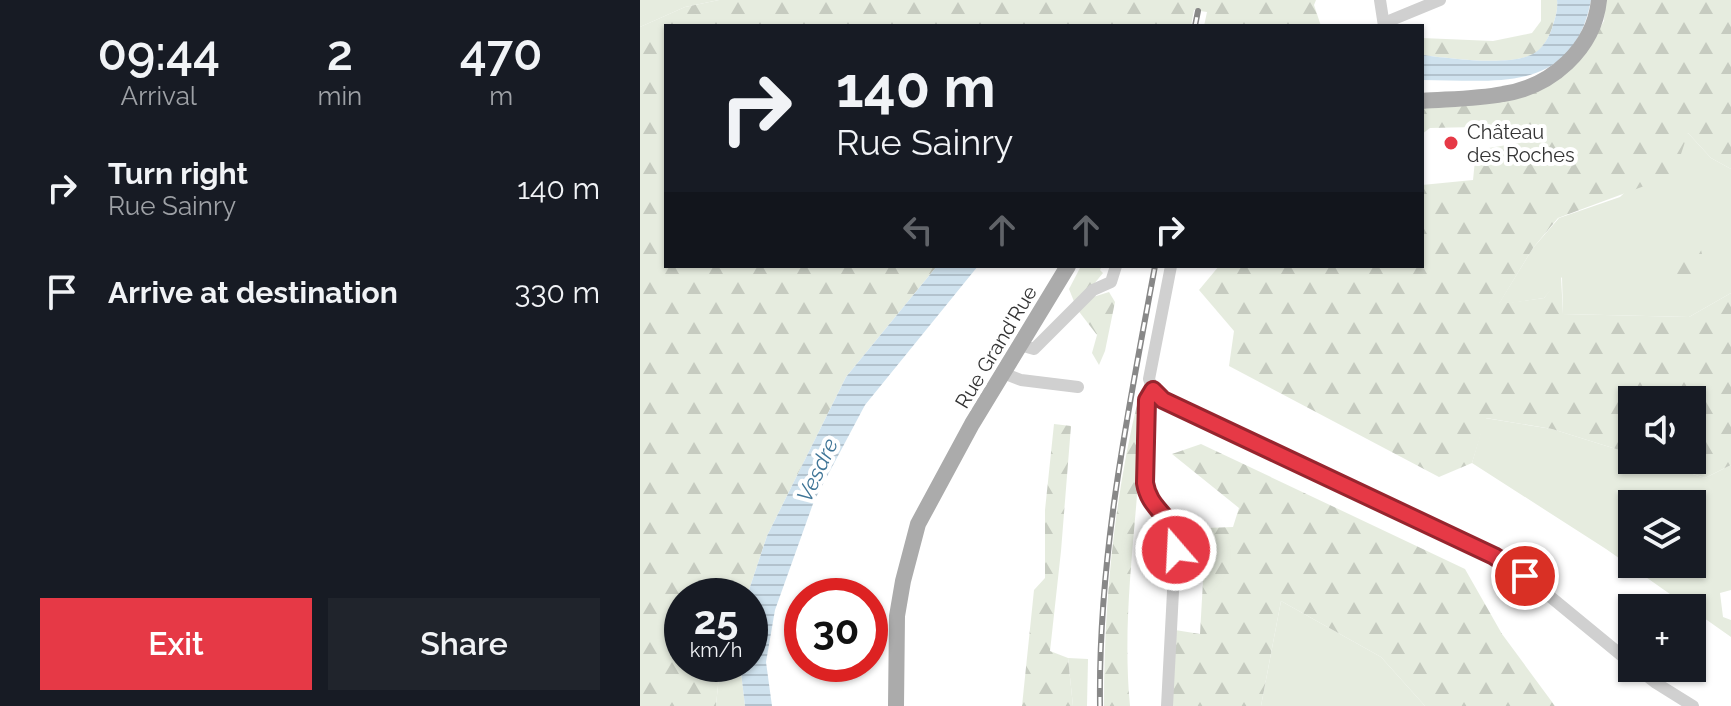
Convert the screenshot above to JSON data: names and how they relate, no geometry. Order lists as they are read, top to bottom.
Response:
{
  "streets": {
    "main road": ["Rue Grand'Rue"]
  },
  "water": ["Vesdre"],
  "places": ["Château des Roches"],
  "page": {
    "eta": [
      "09:44",
      "Arrival",
      "2",
      "min",
      "470",
      "m"
    ],
    "turn": ["140 m", "Rue Sainry"],
    "list": [
      {
        "name": "Turn right",
        "note": "Rue Sainry",
        "value": "140 m"
      },
      {
        "name": "Arrive at destination",
        "value": "330 m"
      }
    ],
    "map_buttons": "+",
    "speed": "25 km/h",
    "limit": "30",
    "buttons": ["Exit", "Share"]
  }
}
